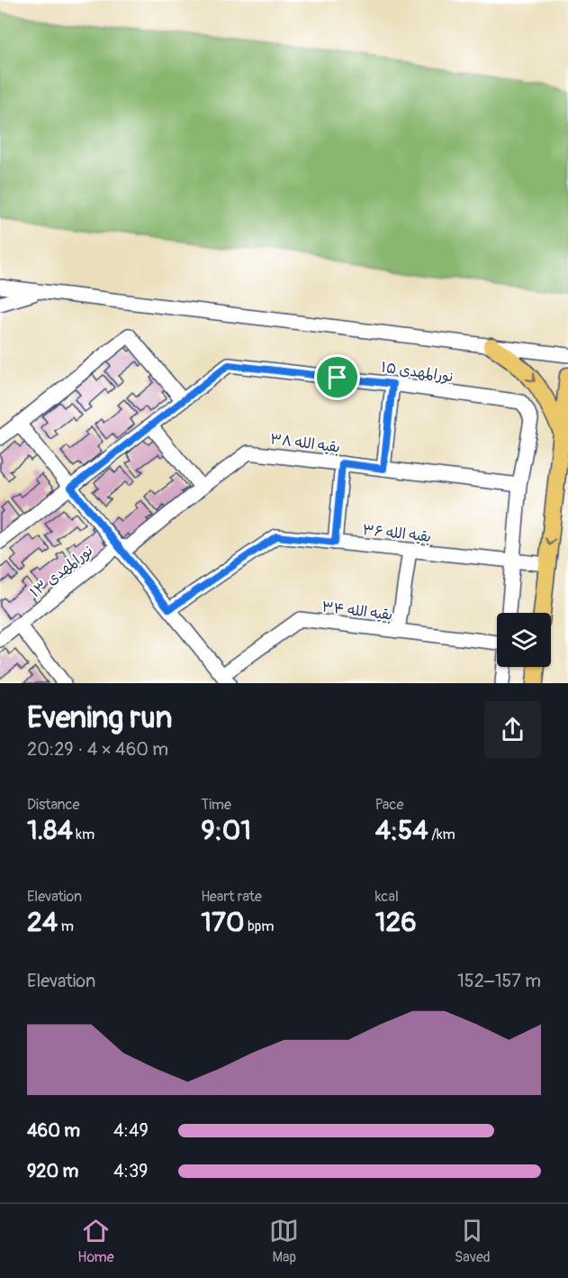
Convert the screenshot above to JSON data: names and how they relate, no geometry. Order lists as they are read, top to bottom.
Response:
{
  "streets": {
    "street": [
      "نورالمهدی ۱۵",
      "بقیه الله ۳۸",
      "بقیه الله ۳۶",
      "نورالمهدی ۱۳",
      "بقیه الله ۳۴"
    ]
  },
  "crossings": [
    ["نورالمهدی ۱۵", "بقیه الله ۳۸"],
    ["بقیه الله ۳۸", "نورالمهدی ۱۳"]
  ],
  "page": {
    "heading": ["Evening run", "20:29 · 4 × 460 m"],
    "stats": [
      ["Distance", "1.84 km"],
      ["Time", "9:01"],
      ["Pace", "4:54 /km"],
      ["Elevation", "24 m"],
      ["Heart rate", "170 bpm"],
      ["kcal", "126"]
    ],
    "chart": ["Elevation", "152–157 m"],
    "list": [
      {
        "name": "460 m",
        "note": "4:49"
      },
      {
        "name": "920 m",
        "note": "4:39"
      }
    ],
    "tabs": ["Home", "Map", "Saved"]
  }
}
